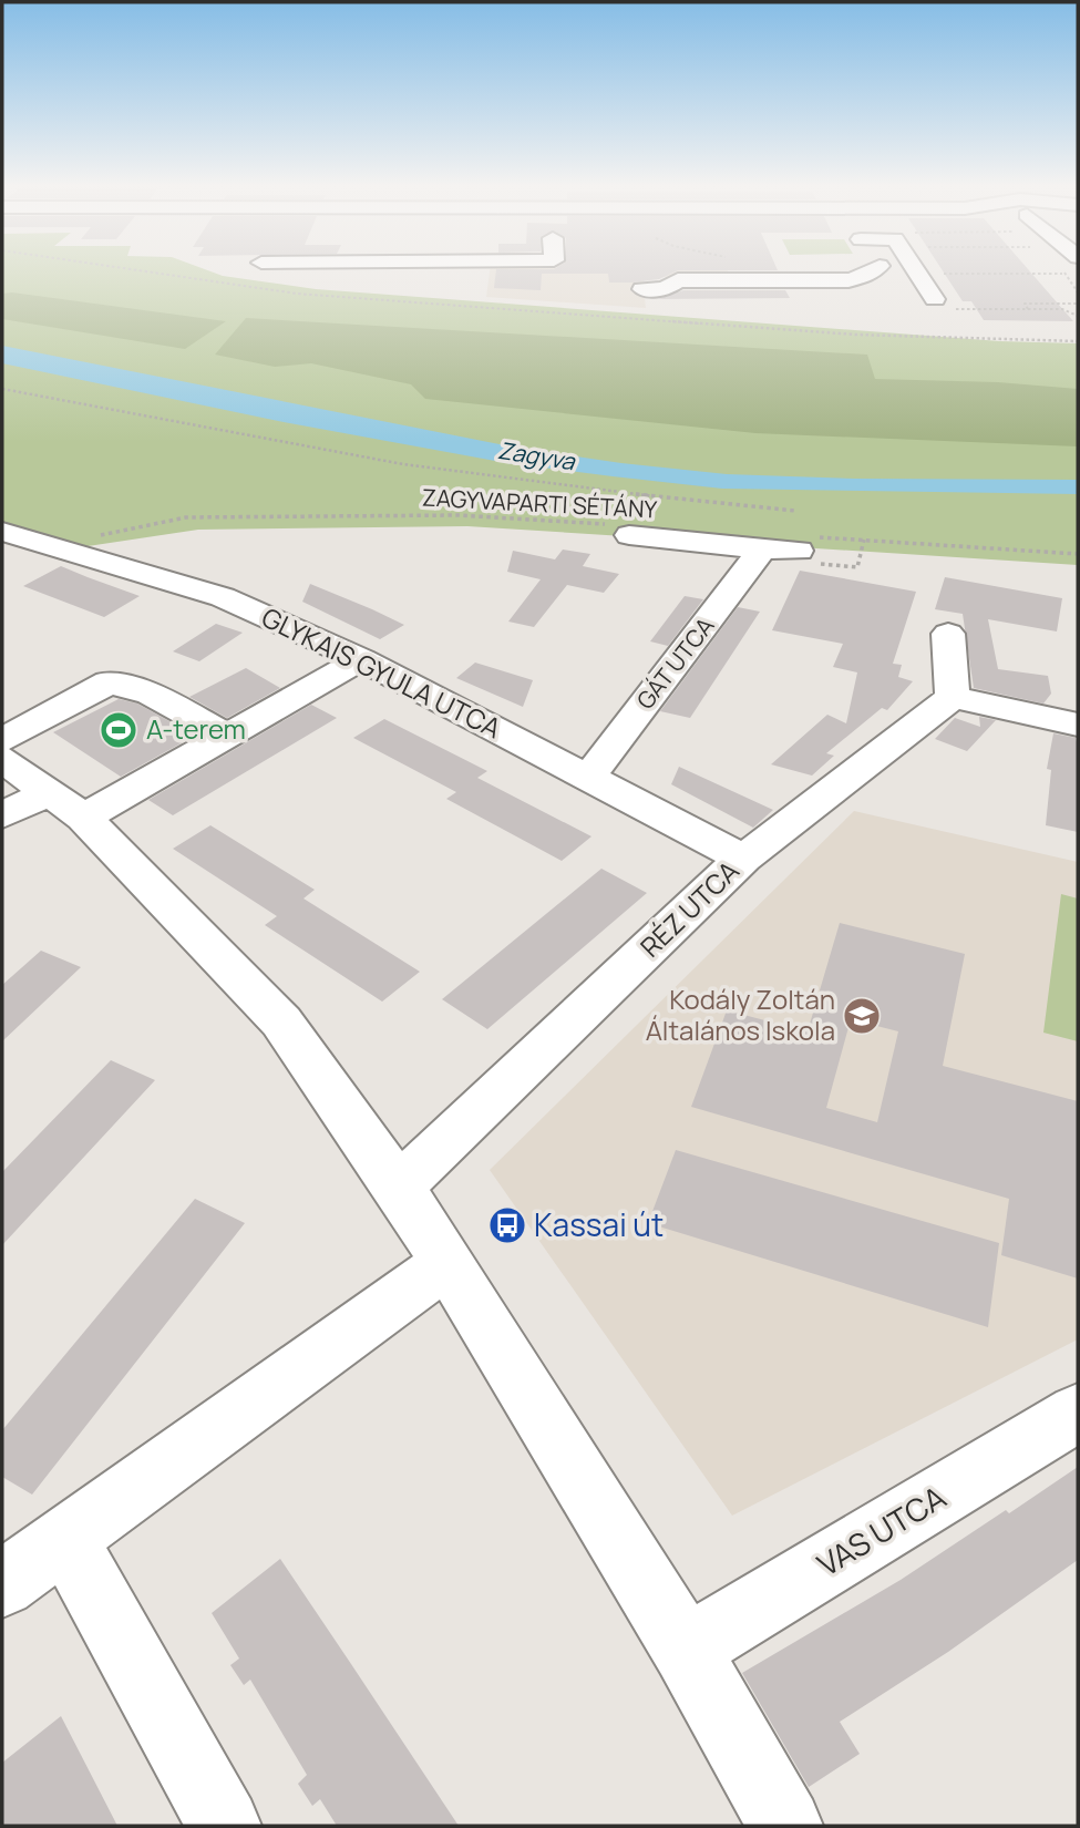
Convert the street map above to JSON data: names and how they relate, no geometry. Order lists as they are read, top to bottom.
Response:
{
  "streets": {
    "street": [
      "GÁT UTCA",
      "GLYKAIS GYULA UTCA",
      "RÉZ UTCA",
      "VAS UTCA"
    ],
    "path": ["ZAGYVAPARTI SÉTÁNY"]
  },
  "crossings": [
    ["GÁT UTCA", "GLYKAIS GYULA UTCA"],
    ["GLYKAIS GYULA UTCA", "RÉZ UTCA"]
  ],
  "water": ["Zagyva"],
  "places": {
    "sports": ["A-terem"],
    "school or university": ["Kodály Zoltán Általános Iskola"],
    "bus stop": ["Kassai út"]
  }
}
